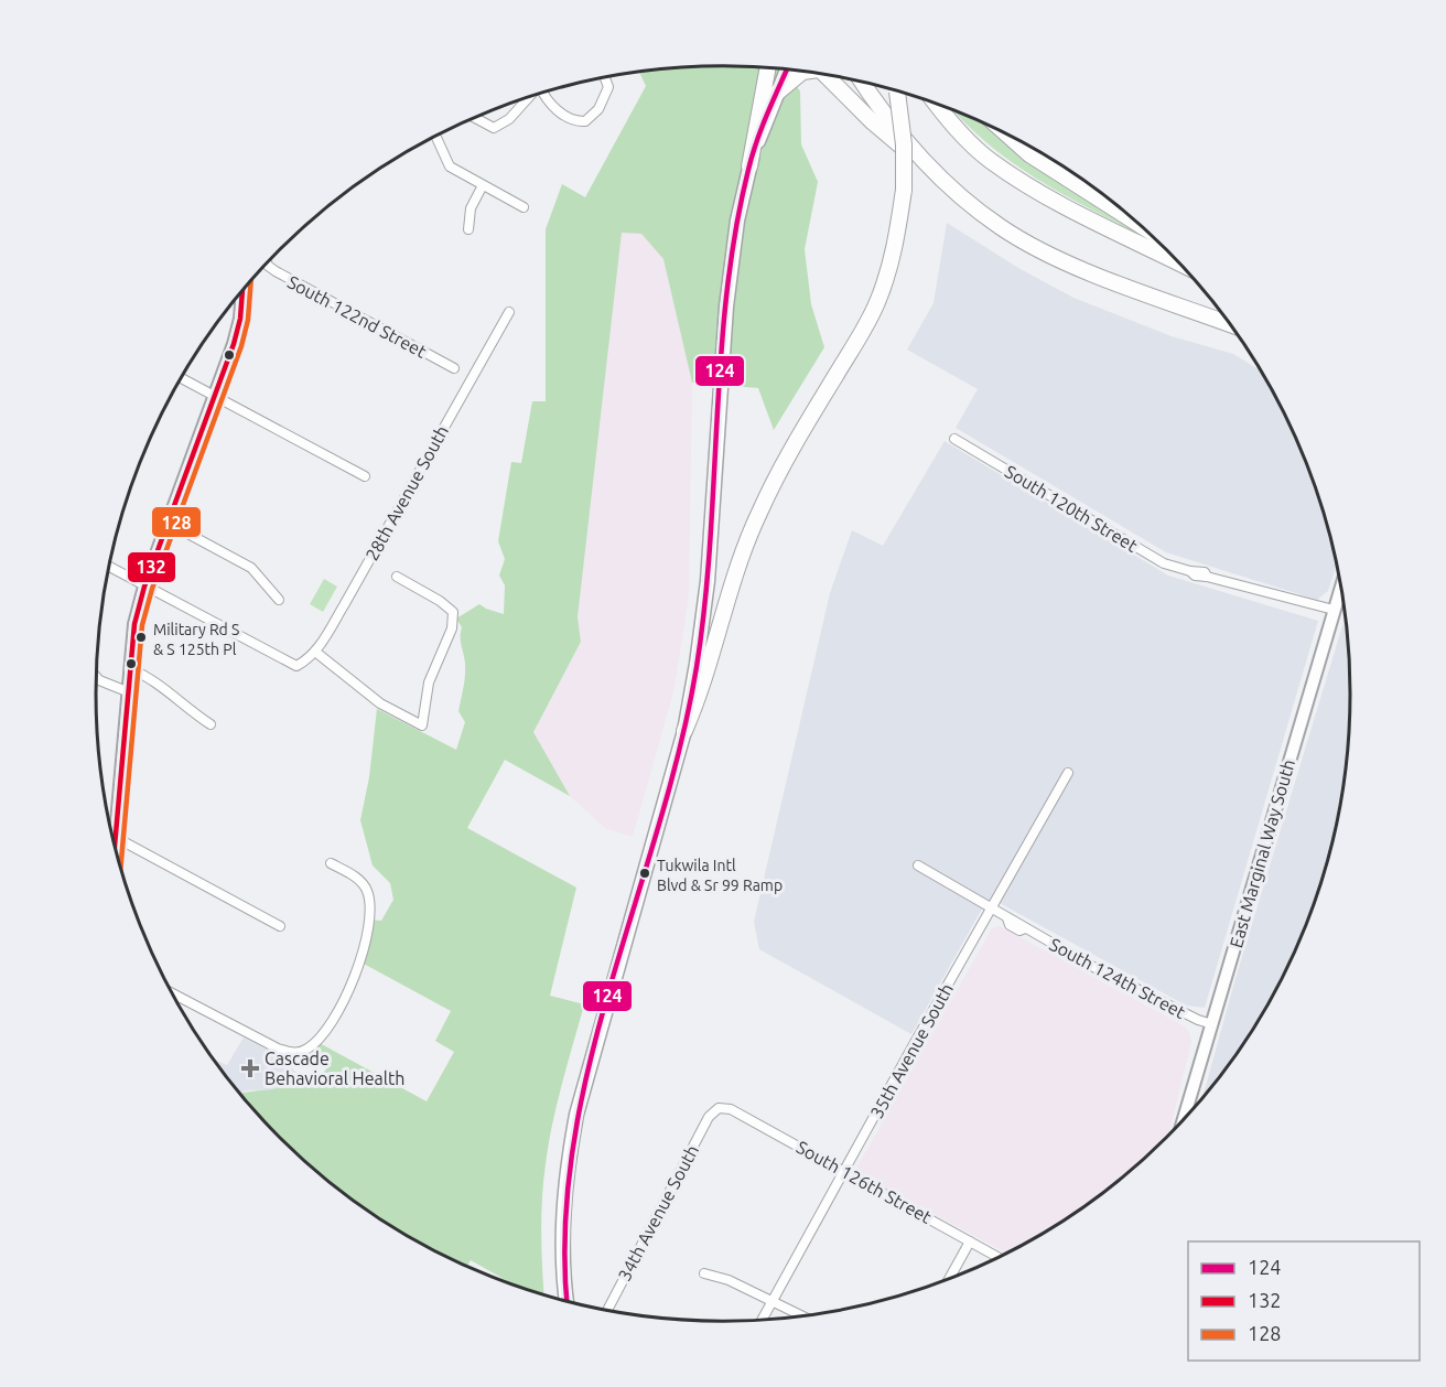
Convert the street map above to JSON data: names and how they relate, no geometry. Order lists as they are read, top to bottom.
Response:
{
  "streets": {
    "street": [
      "South 122nd Street",
      "28th Avenue South",
      "South 120th Street",
      "East Marginal Way South",
      "South 124th Street",
      "35th Avenue South",
      "South 126th Street",
      "34th Avenue South"
    ]
  },
  "crossings": [
    ["South 120th Street", "East Marginal Way South"],
    ["East Marginal Way South", "South 124th Street"],
    ["South 124th Street", "35th Avenue South"],
    ["35th Avenue South", "South 126th Street"],
    ["South 126th Street", "34th Avenue South"]
  ],
  "places": {
    "other": ["Military Rd S & S 125th Pl", "Tukwila Intl Blvd & Sr 99 Ramp"],
    "health": ["Cascade Behavioral Health"]
  },
  "lines": ["transit line 124", "transit line 128", "transit line 132"],
  "legend": ["124", "132", "128"]
}
